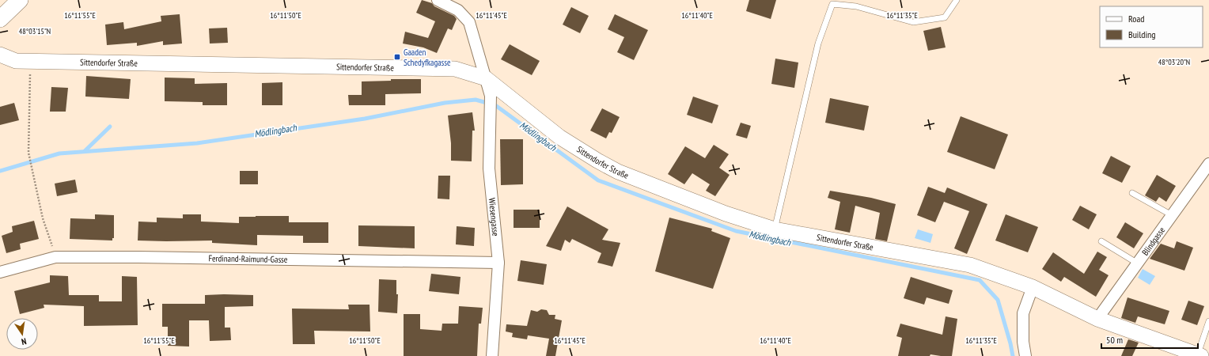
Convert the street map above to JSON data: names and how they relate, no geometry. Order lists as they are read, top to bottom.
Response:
{
  "streets": {
    "street": [
      "Sittendorfer Straße",
      "Wiesengasse",
      "Blindgasse",
      "Ferdinand-Raimund-Gasse"
    ]
  },
  "crossings": [
    ["Sittendorfer Straße", "Wiesengasse"],
    ["Sittendorfer Straße", "Blindgasse"],
    ["Wiesengasse", "Ferdinand-Raimund-Gasse"]
  ],
  "water": ["Mödlingbach"],
  "places": {
    "transit": ["Gaaden Schedyfkagasse"]
  },
  "legend": ["Road", "Building"],
  "scale_bar": "50 m",
  "north": "bottom",
  "coordinates": [
    "16°11'55\"E",
    "16°11'50\"E",
    "16°11'45\"E",
    "16°11'40\"E",
    "16°11'35\"E",
    "48°03'15\"N",
    "48°03'20\"N"
  ]
}
